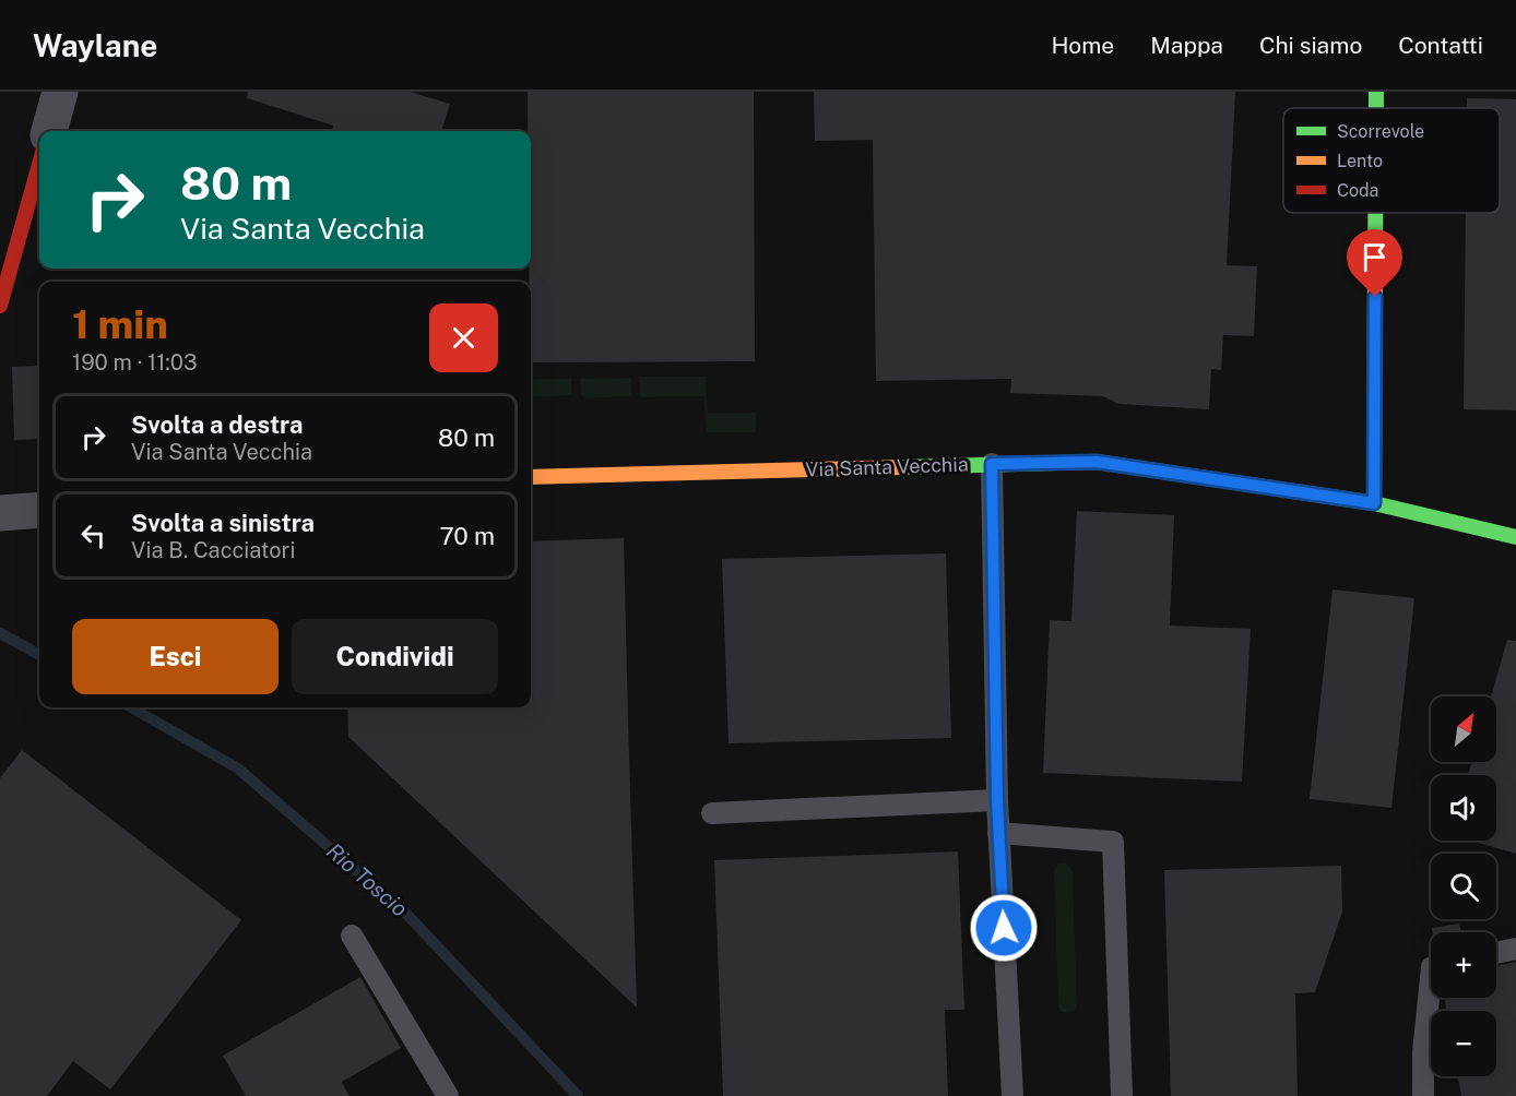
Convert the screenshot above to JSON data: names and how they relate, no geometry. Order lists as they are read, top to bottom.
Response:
{
  "streets": {
    "street": ["Via Santa Vecchia"]
  },
  "water": ["Rio Toscio"],
  "legend": ["Scorrevole", "Lento", "Coda"],
  "north": "top right",
  "page": {
    "header": "Waylane",
    "nav": [
      "Home",
      "Mappa",
      "Chi siamo",
      "Contatti"
    ],
    "turn": ["80 m", "Via Santa Vecchia"],
    "heading": ["1 min", "190 m · 11:03"],
    "list": [
      {
        "name": "Svolta a destra",
        "note": "Via Santa Vecchia",
        "value": "80 m"
      },
      {
        "name": "Svolta a sinistra",
        "note": "Via B. Cacciatori",
        "value": "70 m"
      }
    ],
    "buttons": ["Esci", "Condividi"],
    "map_buttons": ["+", "−"]
  }
}
